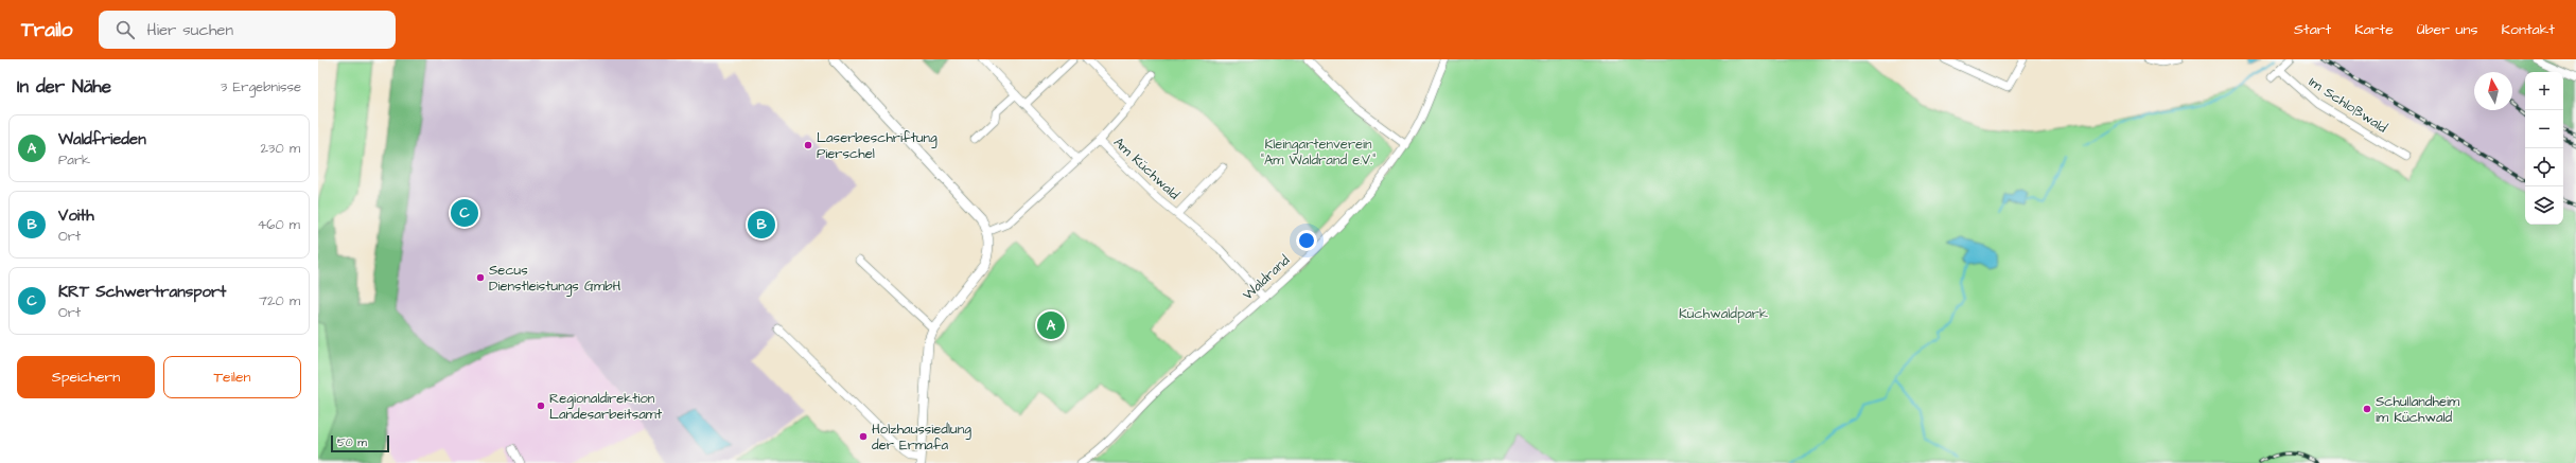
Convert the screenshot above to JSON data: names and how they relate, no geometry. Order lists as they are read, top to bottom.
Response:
{
  "streets": {
    "street": ["Im Schloßwald", "Am Küchwald", "Waldrand"]
  },
  "crossings": [
    ["Am Küchwald", "Waldrand"]
  ],
  "parks": ["Kleingartenverein \"Am Waldrand e.V.\"", "Küchwaldpark"],
  "places": [
    "Laserbeschriftung Pierschel",
    "Secus Dienstleistungs GmbH",
    "Regionaldirektion Landesarbeitsamt",
    "Schullandheim im Küchwald",
    "Holzhaussiedlung der Ermafa"
  ],
  "scale_bar": "50 m",
  "north": "top",
  "page": {
    "header": "Trailo",
    "search": "Hier suchen",
    "nav": [
      "Start",
      "Karte",
      "Über uns",
      "Kontakt"
    ],
    "heading": ["In der Nähe", "3 Ergebnisse"],
    "map_buttons": ["+", "−"],
    "list": [
      {
        "mark": "A",
        "name": "Waldfrieden",
        "note": "Park",
        "value": "230 m"
      },
      {
        "mark": "B",
        "name": "Voith",
        "note": "Ort",
        "value": "460 m"
      },
      {
        "mark": "C",
        "name": "KRT Schwertransport",
        "note": "Ort",
        "value": "720 m"
      }
    ],
    "pins": ["C", "B", "A"],
    "buttons": ["Speichern", "Teilen"],
    "scale": "50 m"
  }
}
